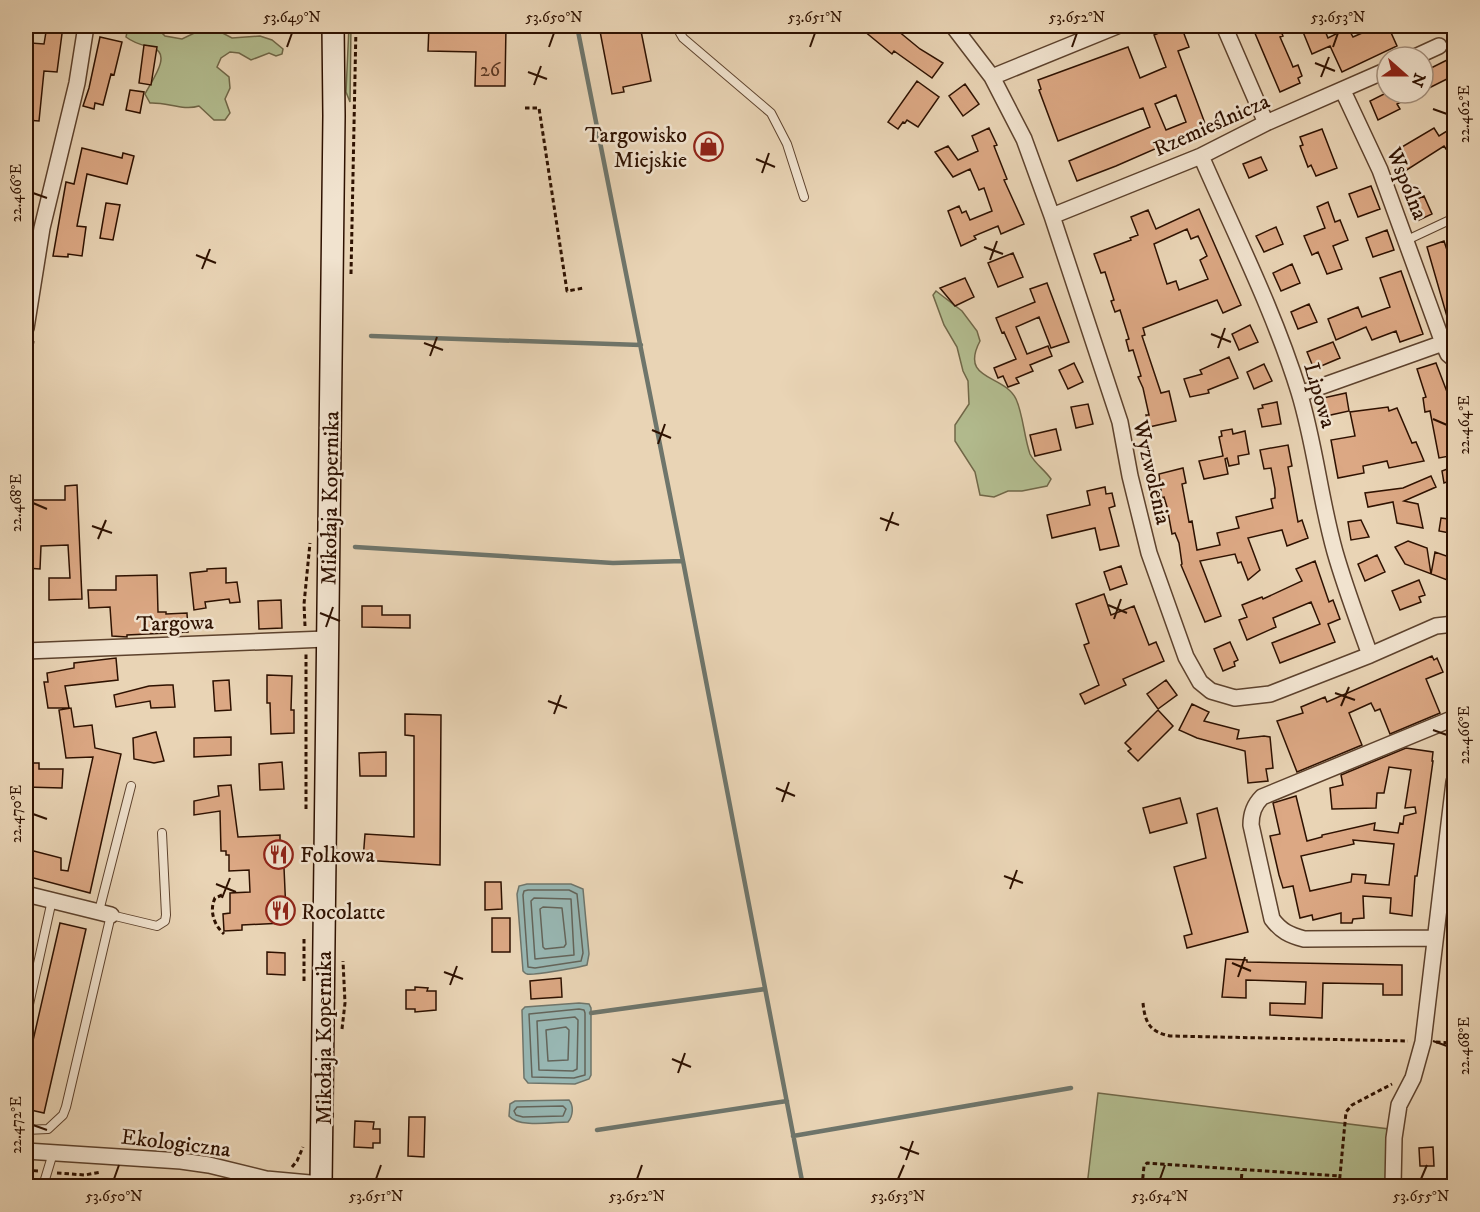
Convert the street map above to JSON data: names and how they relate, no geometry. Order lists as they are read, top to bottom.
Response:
{
  "streets": {
    "main road": ["Mikołaja Kopernika"],
    "street": [
      "Rzemieślnicza",
      "Wspólna",
      "Lipowa",
      "Wyzwolenia",
      "Targowa",
      "Ekologiczna"
    ]
  },
  "crossings": [
    ["Rzemieślnicza", "Wspólna"],
    ["Rzemieślnicza", "Lipowa"],
    ["Rzemieślnicza", "Wyzwolenia"],
    ["Lipowa", "Wyzwolenia"],
    ["Mikołaja Kopernika", "Targowa"],
    ["Mikołaja Kopernika", "Ekologiczna"]
  ],
  "places": {
    "shop": ["Targowisko Miejskie"],
    "restaurant": ["Folkowa", "Rocolatte"]
  },
  "house_numbers": ["26"],
  "north": "right",
  "coordinates": [
    "53.649°N",
    "53.650°N",
    "53.651°N",
    "53.652°N",
    "53.653°N",
    "22.462°E",
    "22.466°E",
    "22.464°E",
    "22.468°E",
    "22.470°E",
    "22.472°E",
    "53.654°N",
    "53.655°N"
  ]
}
